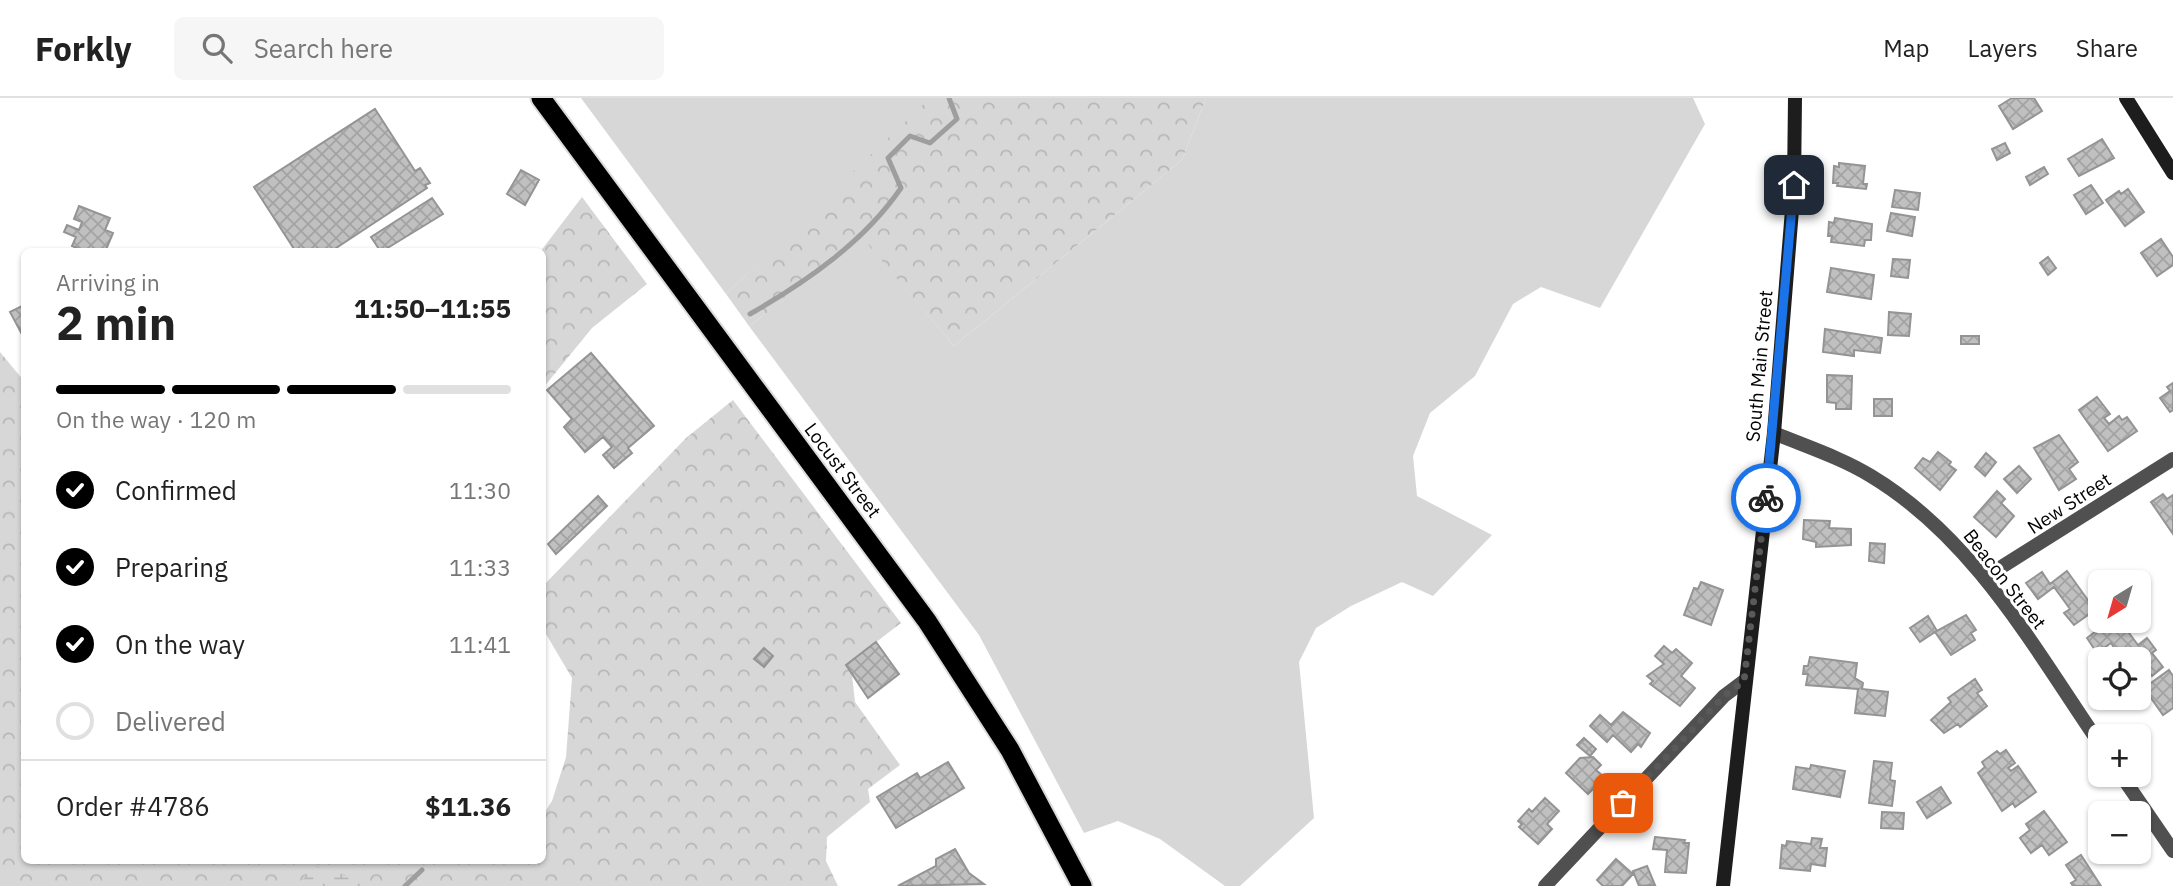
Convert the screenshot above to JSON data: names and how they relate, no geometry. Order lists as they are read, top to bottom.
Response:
{
  "streets": {
    "highway": ["Locust Street"],
    "main road": ["South Main Street"],
    "street": ["New Street", "Beacon Street"]
  },
  "crossings": [
    ["South Main Street", "Beacon Street"],
    ["New Street", "Beacon Street"]
  ],
  "north": "bottom left",
  "page": {
    "header": "Forkly",
    "search": "Search here",
    "nav": ["Map", "Layers", "Share"],
    "heading": ["2 min", "Arriving in", "11:50–11:55"],
    "panel": ["Order #4786", "$11.36"],
    "bar": "On the way · 120 m",
    "list": [
      ["Confirmed", "11:30"],
      ["Preparing", "11:33"],
      ["On the way", "11:41"],
      "Delivered"
    ],
    "map_buttons": ["+", "−"]
  }
}
